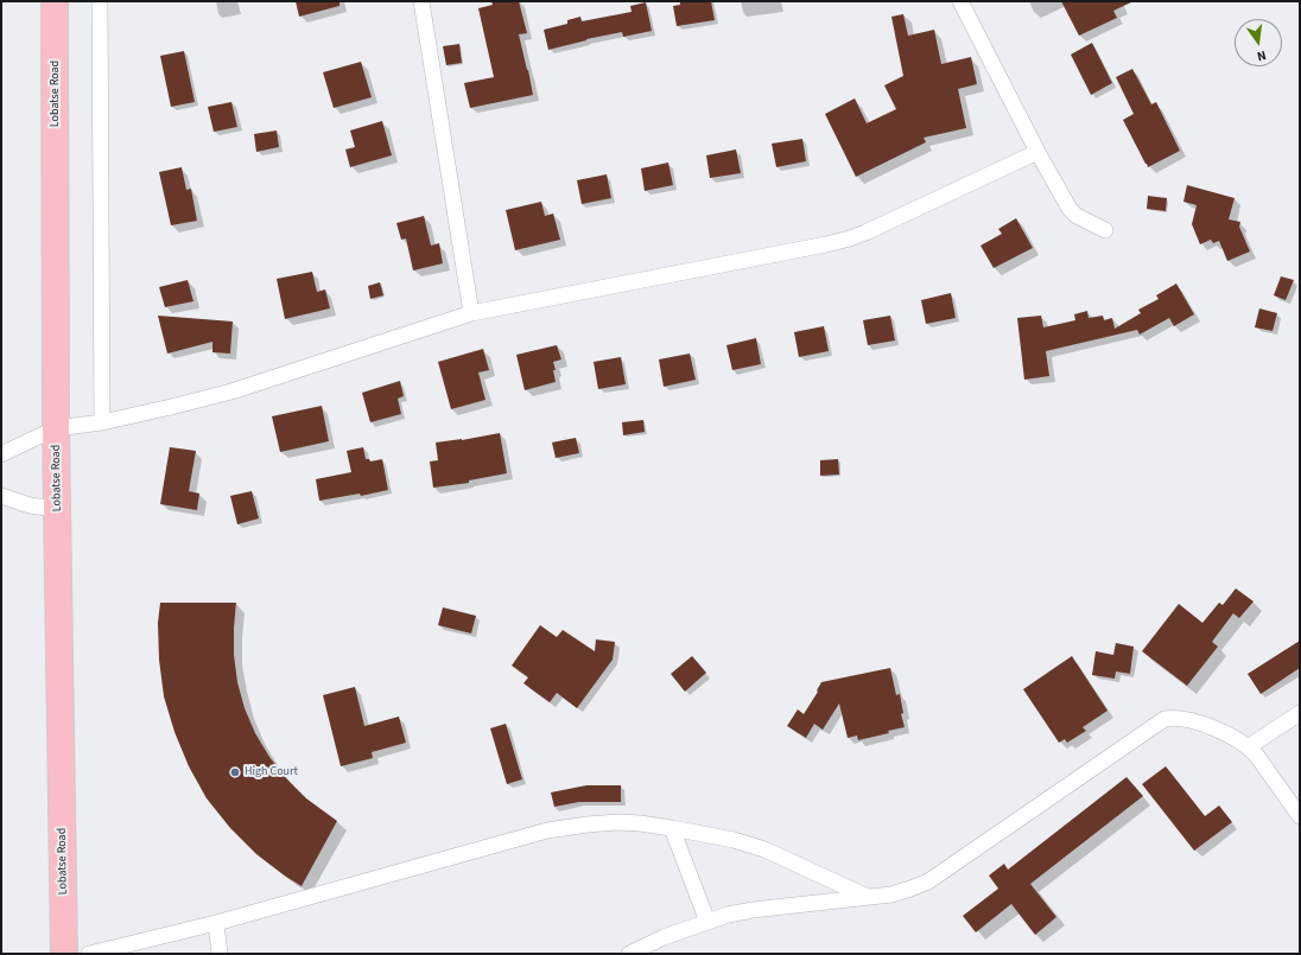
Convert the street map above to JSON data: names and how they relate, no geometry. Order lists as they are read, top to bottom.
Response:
{
  "streets": {
    "highway": ["Lobatse Road"]
  },
  "places": ["High Court"],
  "north": "bottom"
}
